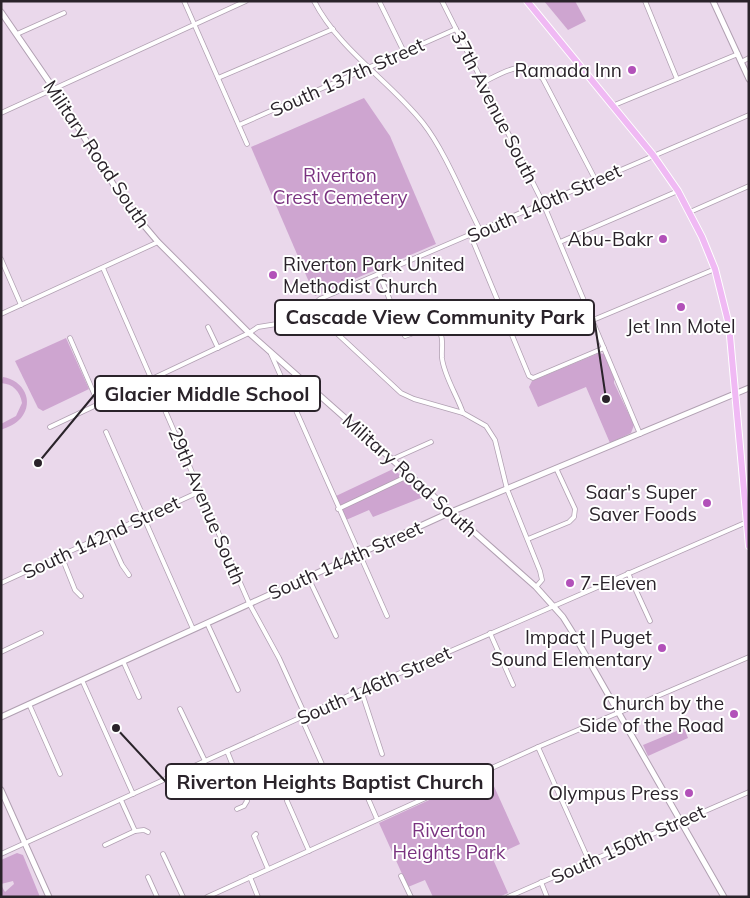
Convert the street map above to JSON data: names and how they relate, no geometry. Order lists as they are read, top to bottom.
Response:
{
  "streets": {
    "street": [
      "South 137th Street",
      "37th Avenue South",
      "Military Road South",
      "South 140th Street",
      "29th Avenue South",
      "South 142nd Street",
      "South 144th Street",
      "South 146th Street",
      "South 150th Street"
    ]
  },
  "crossings": [
    ["South 137th Street", "37th Avenue South"],
    ["37th Avenue South", "South 140th Street"],
    ["37th Avenue South", "South 144th Street"],
    ["Military Road South", "South 144th Street"],
    ["Military Road South", "South 146th Street"],
    ["Military Road South", "South 150th Street"],
    ["29th Avenue South", "South 142nd Street"],
    ["29th Avenue South", "South 144th Street"],
    ["29th Avenue South", "South 146th Street"]
  ],
  "parks": ["Riverton Crest Cemetery", "Riverton Heights Park"],
  "places": [
    "Ramada Inn",
    "Abu-Bakr",
    "Riverton Park United Methodist Church",
    "Jet Inn Motel",
    "Cascade View Community Park",
    "Glacier Middle School",
    "Saar's Super Saver Foods",
    "7-Eleven",
    "Impact | Puget Sound Elementary",
    "Church by the Side of the Road",
    "Riverton Heights Baptist Church",
    "Olympus Press"
  ]
}
